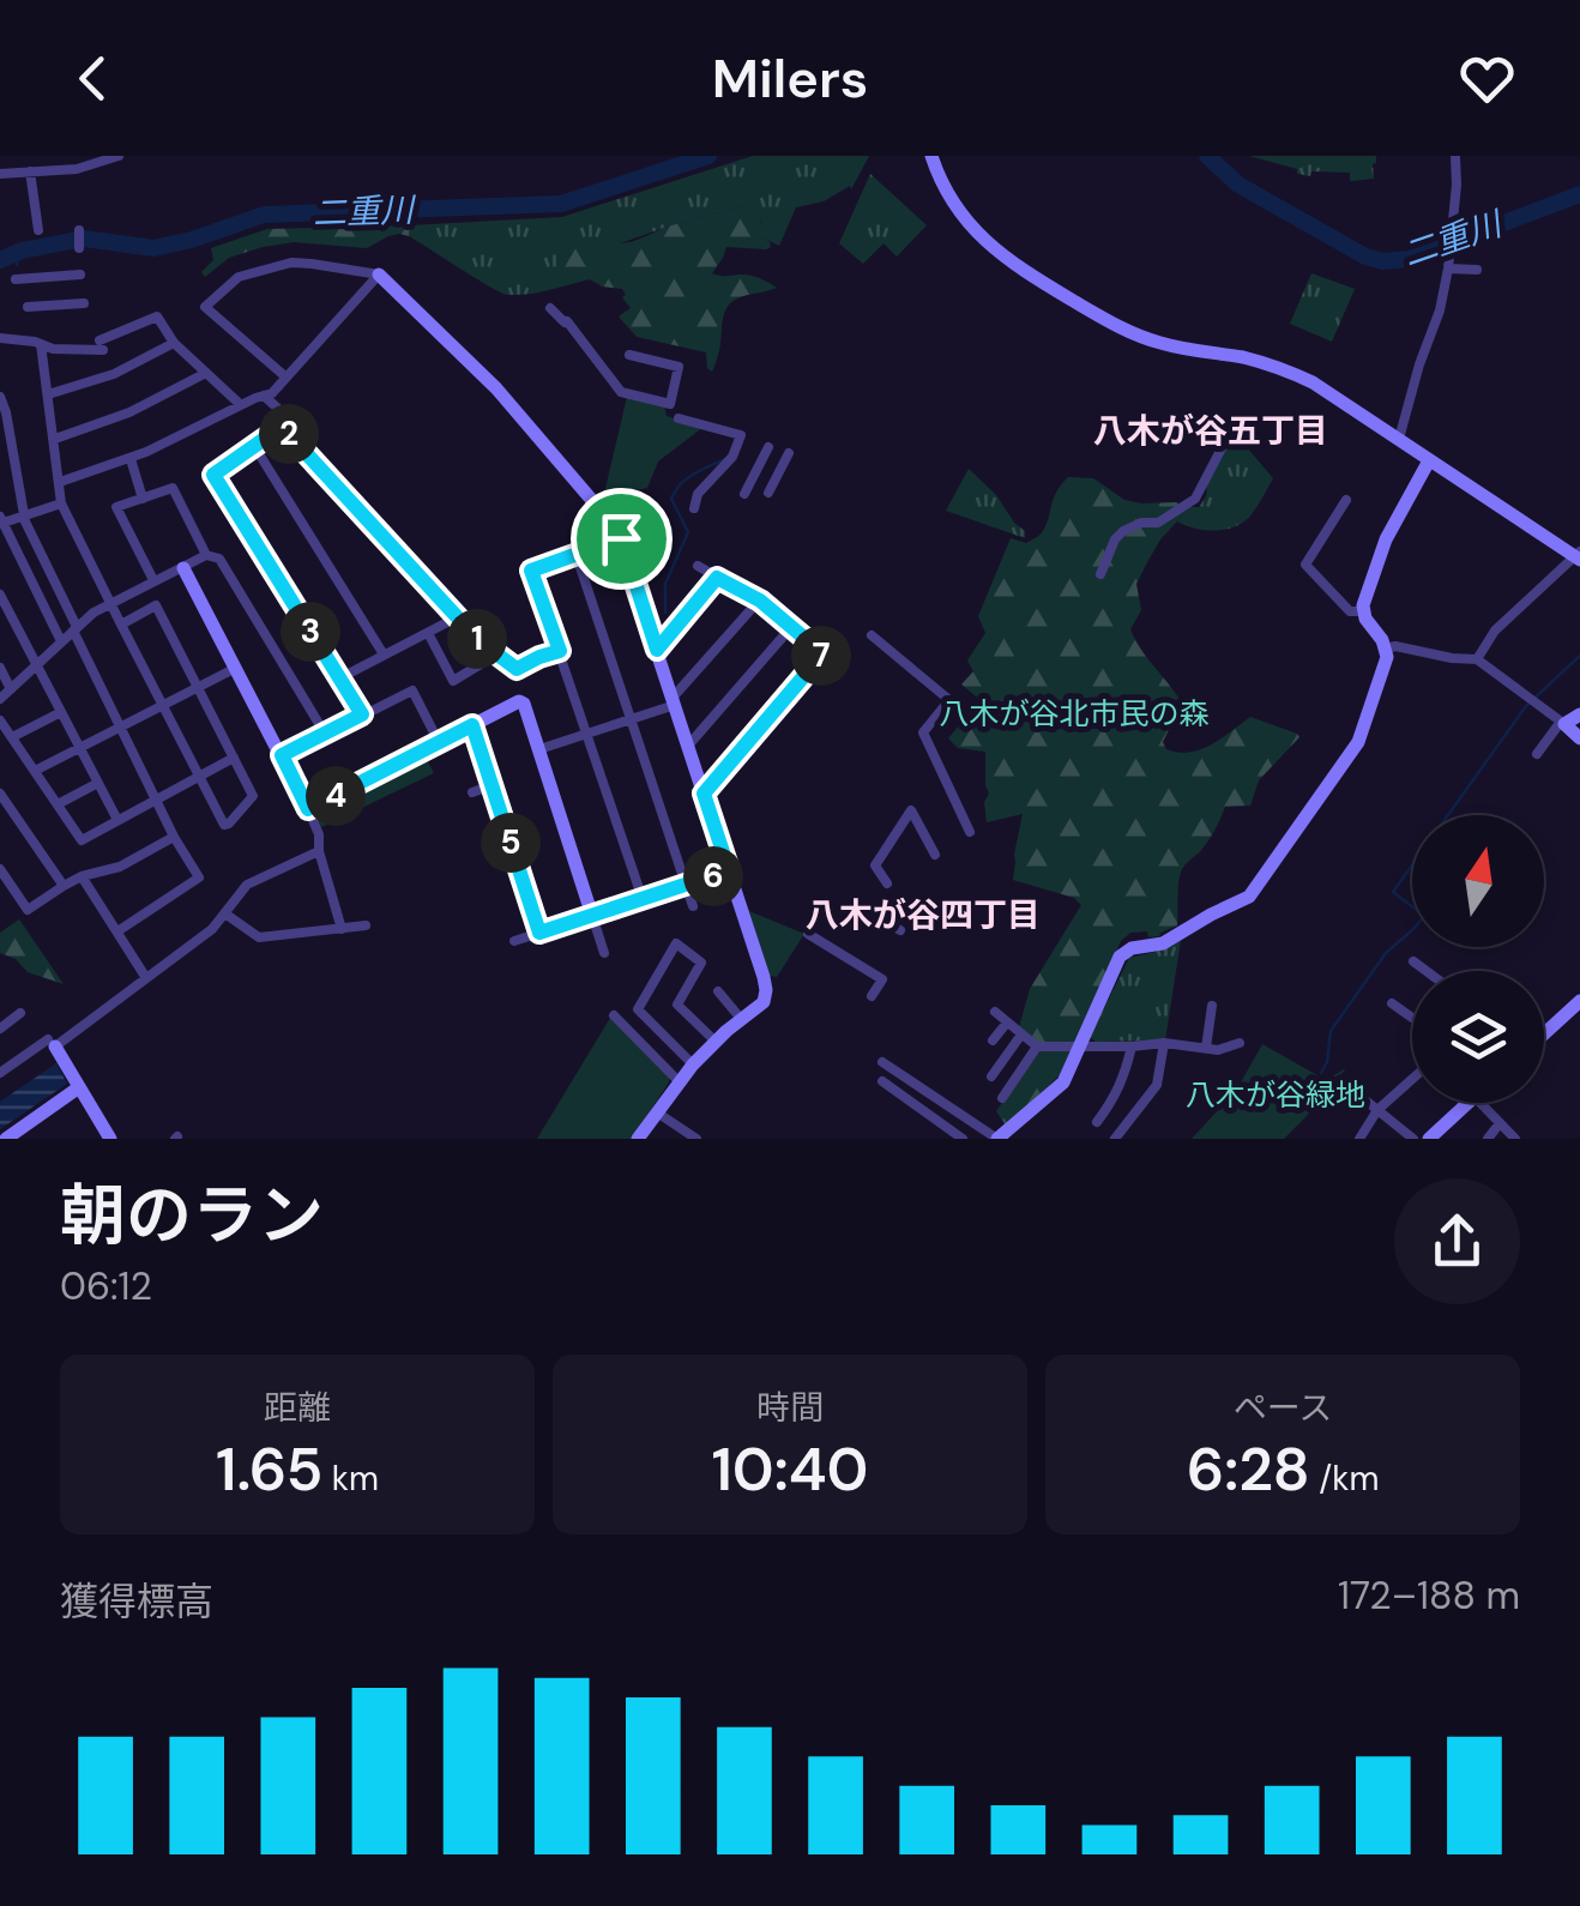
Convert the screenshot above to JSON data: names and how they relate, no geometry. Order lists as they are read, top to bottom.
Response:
{
  "districts": ["八木が谷五丁目", "八木が谷四丁目"],
  "water": ["二重川"],
  "parks": ["八木が谷北市民の森", "八木が谷緑地"],
  "north": "top",
  "page": {
    "header": "Milers",
    "pins": [
      "2",
      "3",
      "1",
      "7",
      "4",
      "5",
      "6"
    ],
    "heading": ["朝のラン", "06:12"],
    "stats": [
      ["距離", "1.65 km"],
      ["時間", "10:40"],
      ["ペース", "6:28 /km"]
    ],
    "chart": ["獲得標高", "172–188 m"]
  }
}
